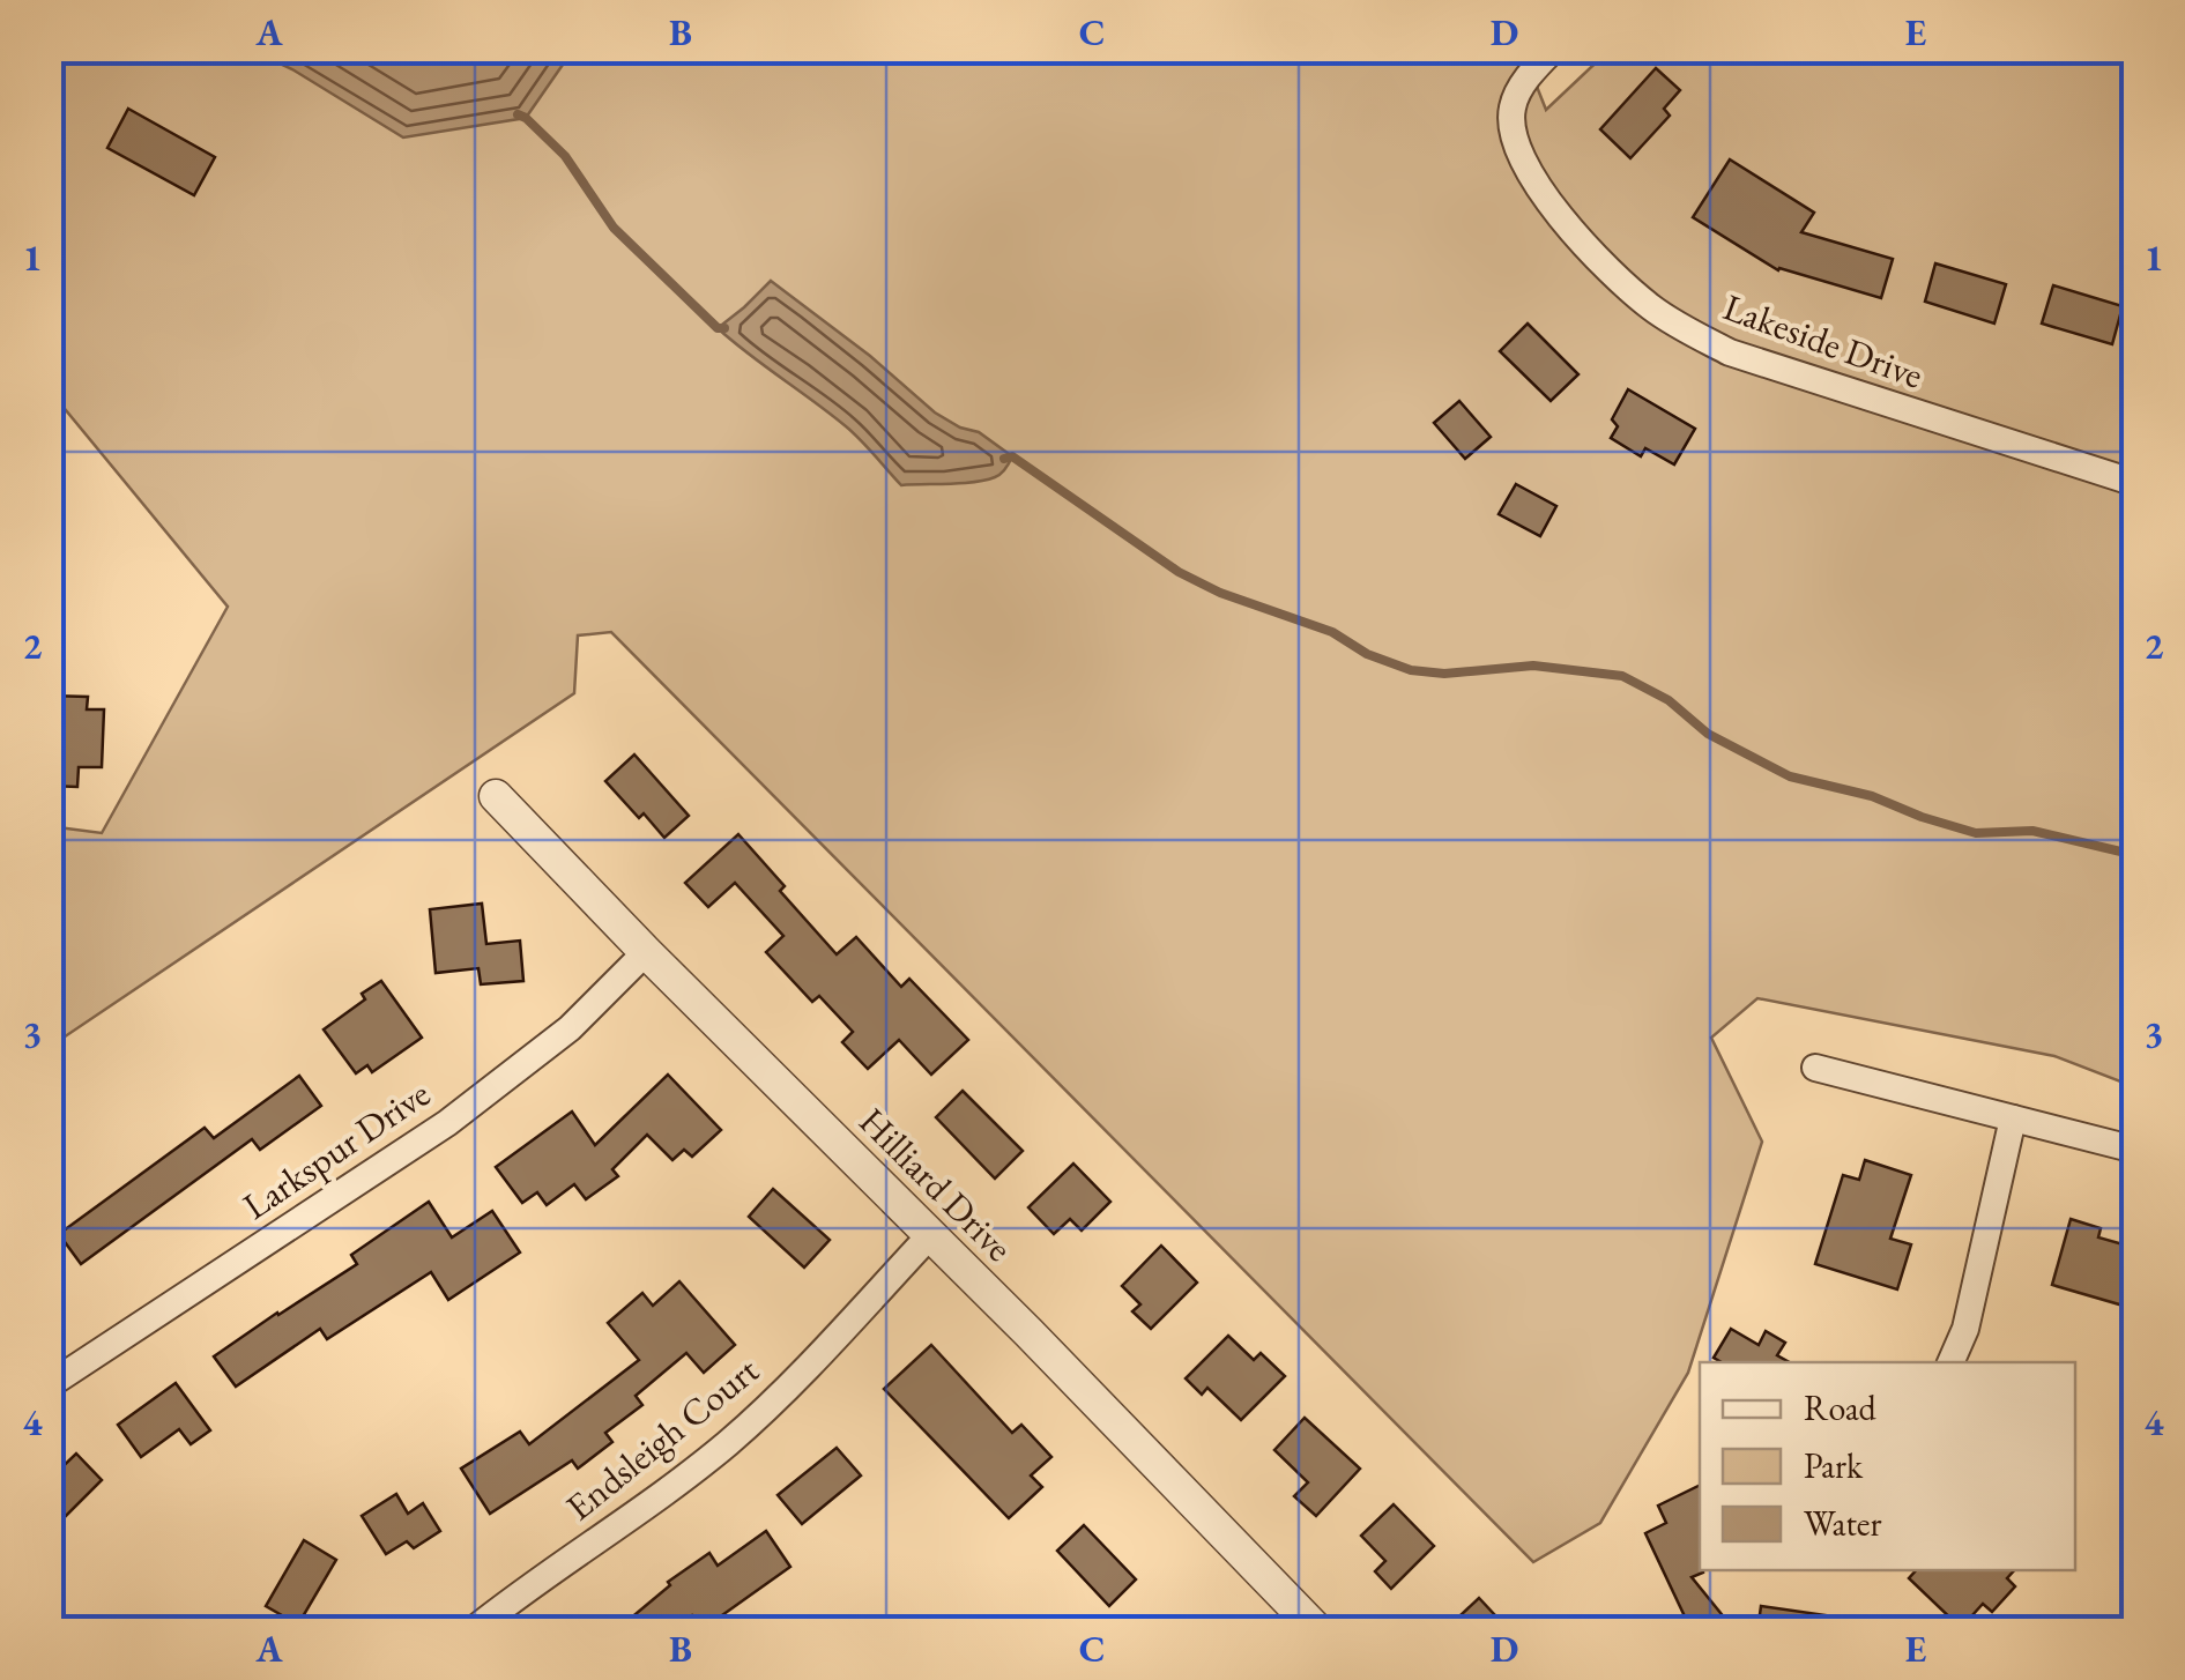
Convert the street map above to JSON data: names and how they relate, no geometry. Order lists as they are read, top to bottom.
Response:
{
  "streets": {
    "street": [
      "Lakeside Drive",
      "Larkspur Drive",
      "Hilliard Drive",
      "Endsleigh Court"
    ]
  },
  "crossings": [
    ["Larkspur Drive", "Hilliard Drive"],
    ["Hilliard Drive", "Endsleigh Court"]
  ],
  "legend": ["Road", "Park", "Water"],
  "grid": {
    "columns": [
      "A",
      "B",
      "C",
      "D",
      "E"
    ],
    "rows": [
      "1",
      "2",
      "3",
      "4"
    ]
  }
}
